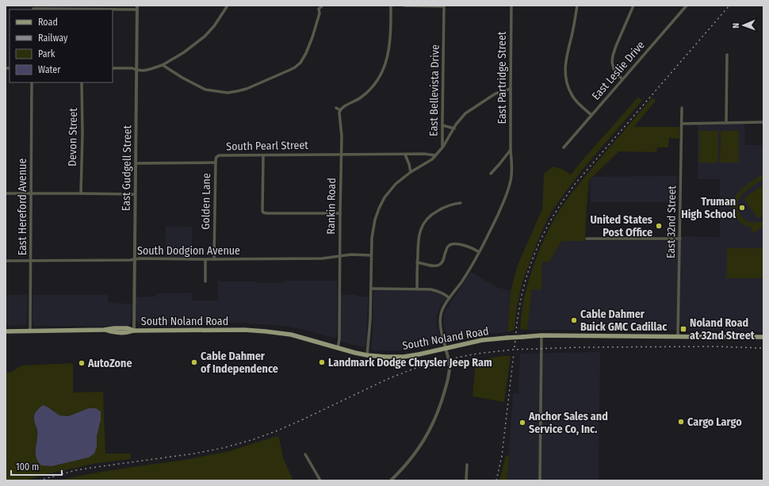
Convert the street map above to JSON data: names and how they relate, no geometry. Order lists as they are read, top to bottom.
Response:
{
  "streets": {
    "main road": ["South Noland Road"],
    "street": [
      "East Leslie Drive",
      "East Partridge Street",
      "East Bellevista Drive",
      "Devon Street",
      "South Pearl Street",
      "East Gudgell Street",
      "Golden Lane",
      "Rankin Road",
      "East Hereford Avenue",
      "East 32nd Street",
      "South Dodgion Avenue"
    ]
  },
  "crossings": [
    ["East Partridge Street", "South Noland Road"],
    ["East Bellevista Drive", "South Pearl Street"],
    ["East Bellevista Drive", "South Dodgion Avenue"],
    ["East Bellevista Drive", "South Noland Road"],
    ["South Pearl Street", "East Gudgell Street"],
    ["South Pearl Street", "Golden Lane"],
    ["South Pearl Street", "Rankin Road"],
    ["East Gudgell Street", "South Dodgion Avenue"],
    ["East Gudgell Street", "South Noland Road"],
    ["Golden Lane", "South Dodgion Avenue"],
    ["Rankin Road", "South Dodgion Avenue"],
    ["Rankin Road", "South Noland Road"],
    ["East Hereford Avenue", "South Dodgion Avenue"],
    ["East Hereford Avenue", "South Noland Road"],
    ["East 32nd Street", "South Noland Road"]
  ],
  "places": {
    "other": [
      "Truman High School",
      "United States Post Office",
      "Cable Dahmer Buick GMC Cadillac",
      "Cable Dahmer of Independence",
      "Landmark Dodge Chrysler Jeep Ram",
      "AutoZone",
      "Cargo Largo",
      "Anchor Sales and Service Co, Inc."
    ],
    "transit": ["Noland Road at 32nd Street"]
  },
  "legend": [
    "Road",
    "Railway",
    "Park",
    "Water"
  ],
  "scale_bar": "100 m",
  "north": "left"
}
